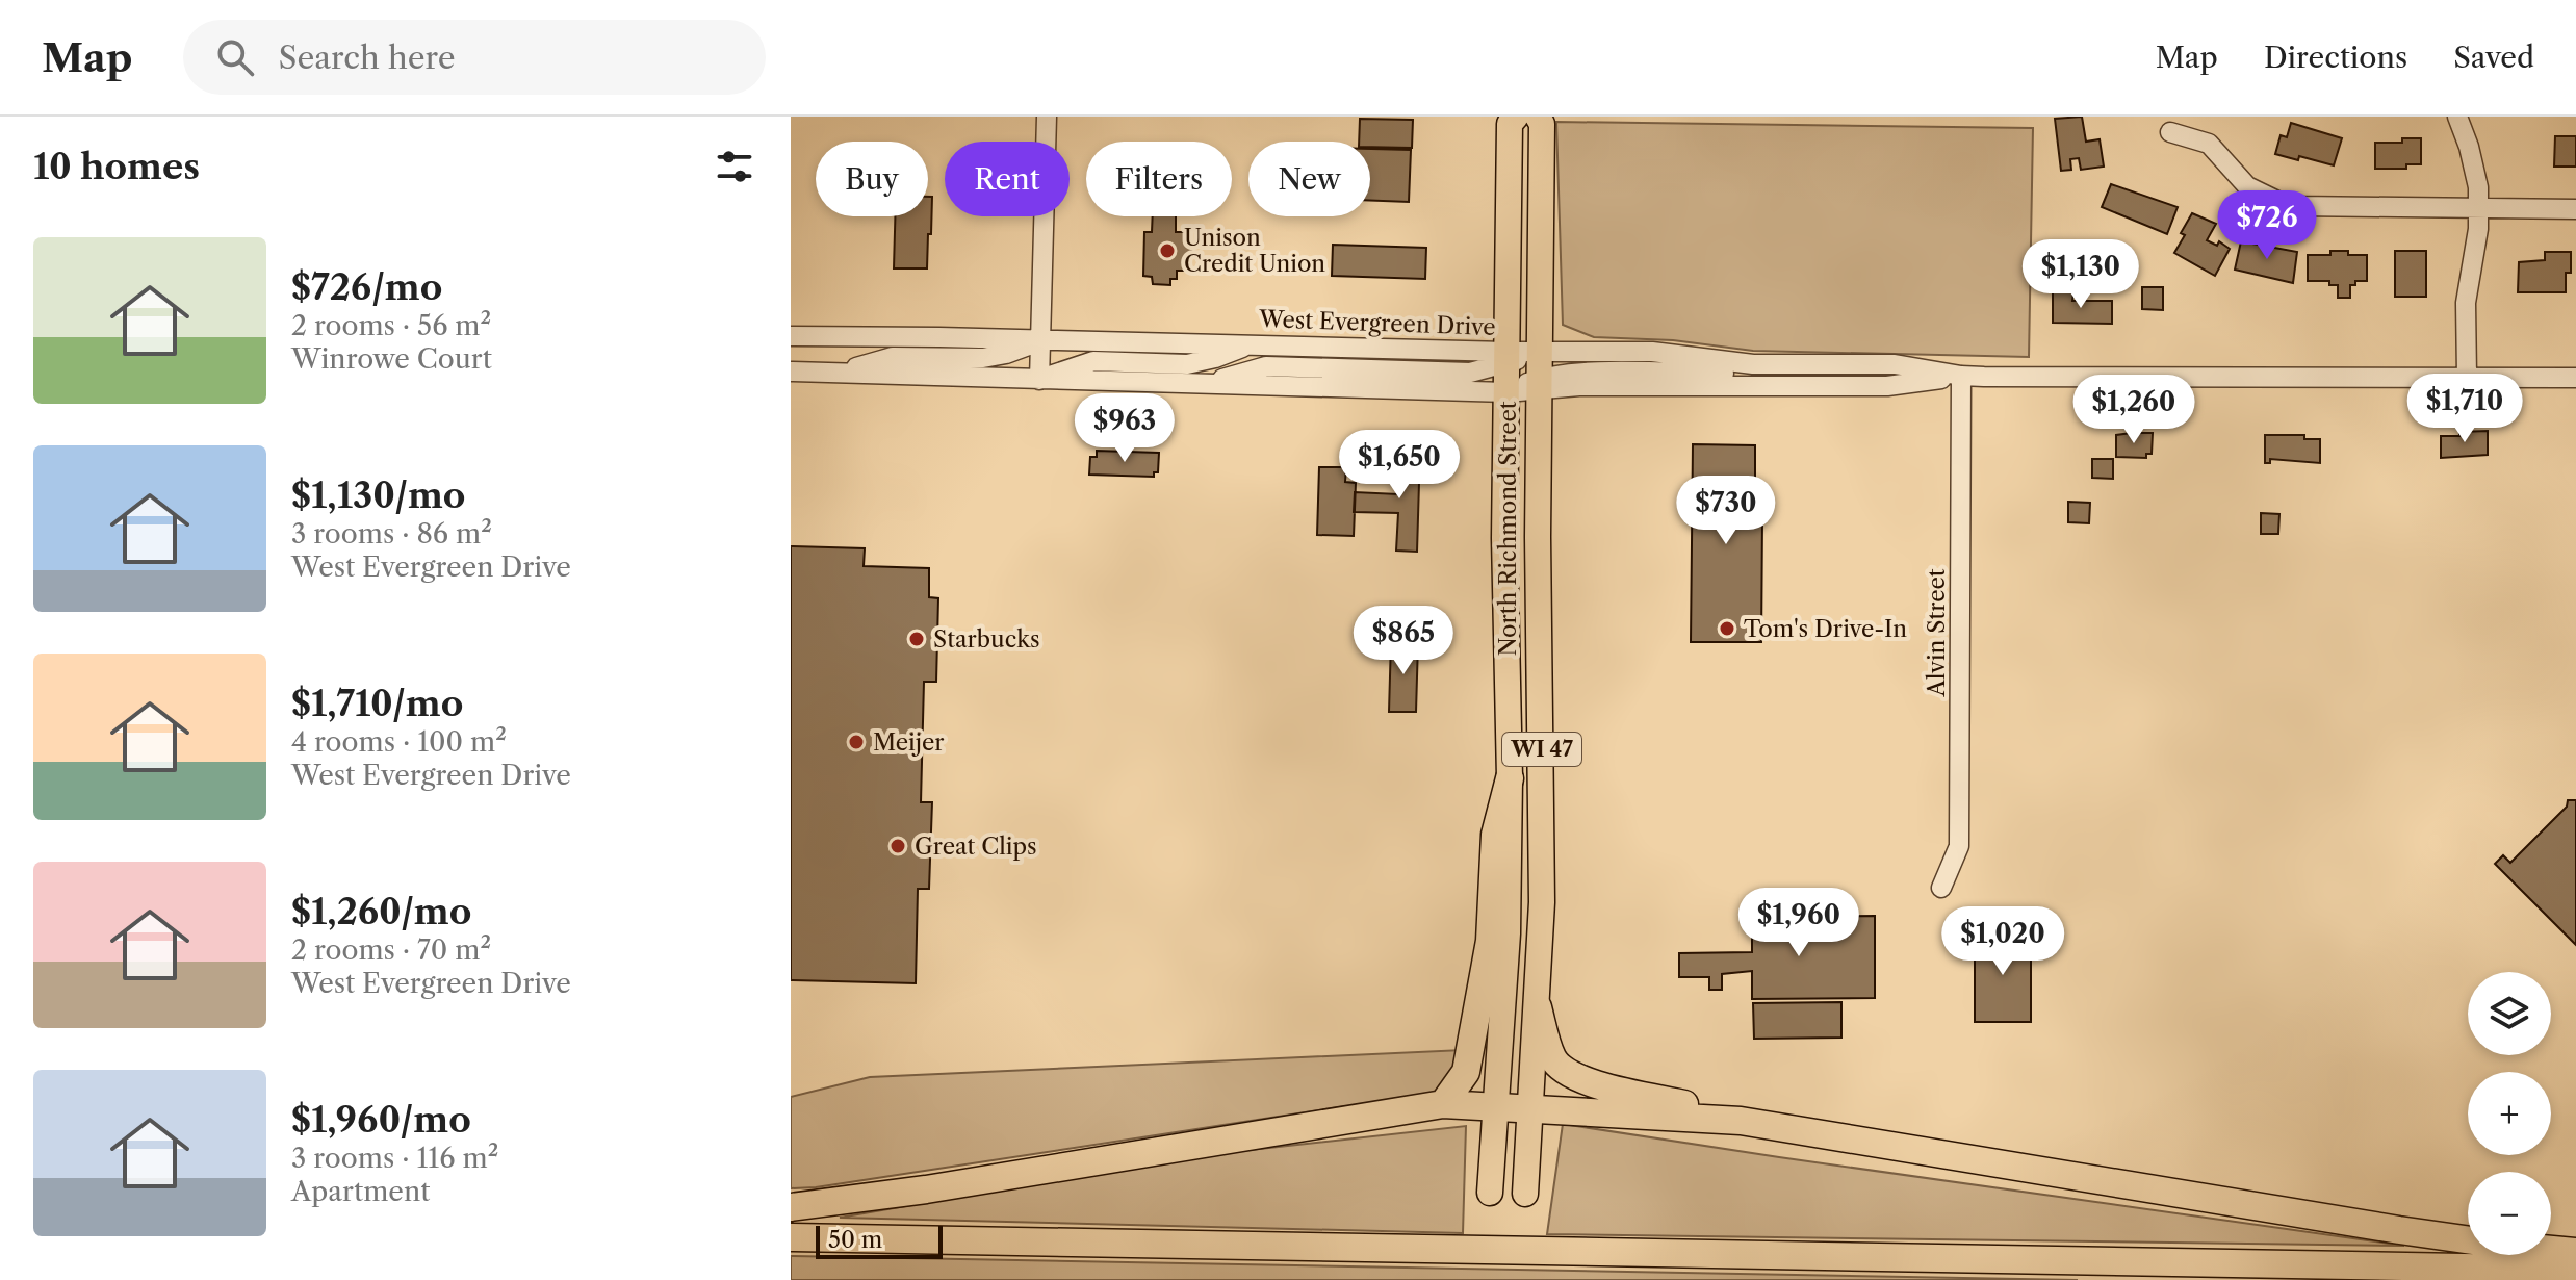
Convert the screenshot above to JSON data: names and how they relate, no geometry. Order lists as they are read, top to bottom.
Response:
{
  "streets": {
    "main road": ["North Richmond Street", "WI 47"],
    "street": ["West Evergreen Drive", "Alvin Street"]
  },
  "crossings": [
    ["West Evergreen Drive", "North Richmond Street"],
    ["West Evergreen Drive", "Alvin Street"]
  ],
  "places": [
    "Unison Credit Union",
    "Tom's Drive-In",
    "Starbucks",
    "Meijer",
    "Great Clips"
  ],
  "scale_bar": "50 m",
  "page": {
    "header": "Map",
    "search": "Search here",
    "nav": ["Map", "Directions", "Saved"],
    "heading": "10 homes",
    "chip": [
      "Buy",
      "Rent",
      "Filters",
      "New"
    ],
    "price": [
      "$726",
      "$1,130",
      "$1,710",
      "$1,260",
      "$963",
      "$1,650",
      "$730",
      "$865",
      "$1,960",
      "$1,020"
    ],
    "list": [
      {
        "name": "$726/mo",
        "note": "2 rooms · 56 m² · Winrowe Court"
      },
      {
        "name": "$1,130/mo",
        "note": "3 rooms · 86 m² · West Evergreen Drive"
      },
      {
        "name": "$1,710/mo",
        "note": "4 rooms · 100 m² · West Evergreen Drive"
      },
      {
        "name": "$1,260/mo",
        "note": "2 rooms · 70 m² · West Evergreen Drive"
      },
      {
        "name": "$1,960/mo",
        "note": "3 rooms · 116 m² · Apartment"
      }
    ],
    "map_buttons": ["+", "−"],
    "scale": "50 m"
  }
}
